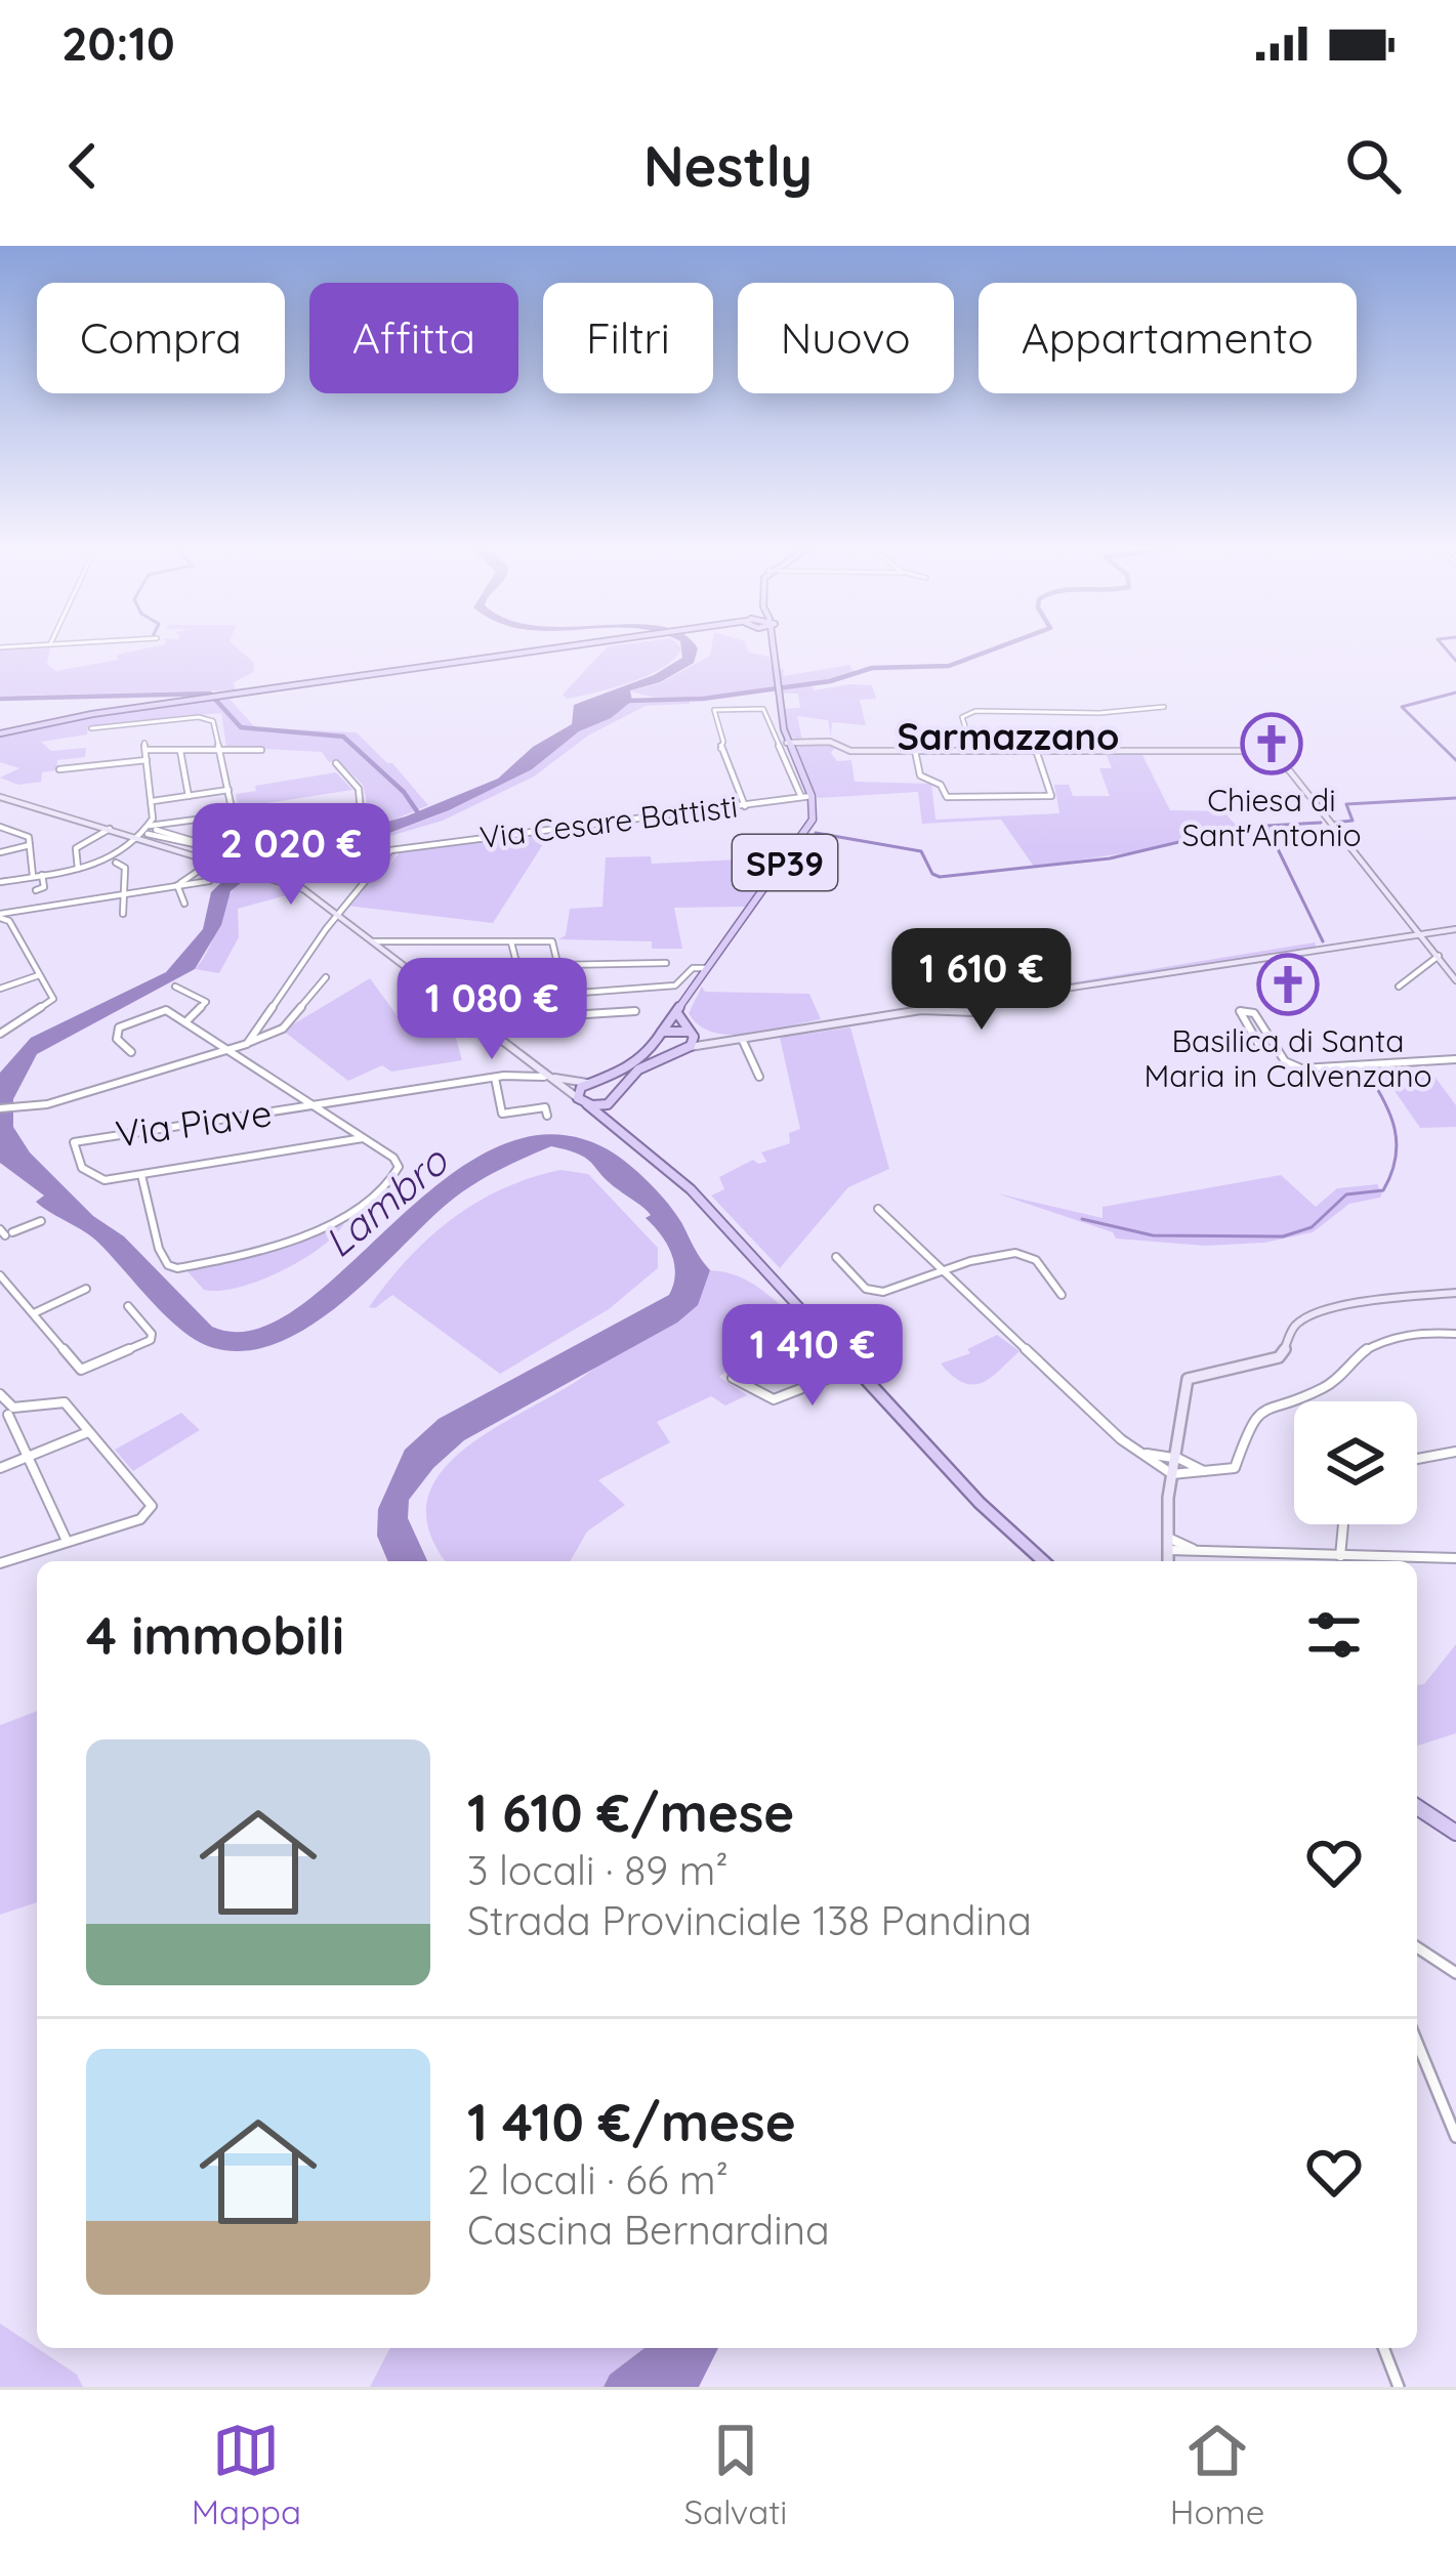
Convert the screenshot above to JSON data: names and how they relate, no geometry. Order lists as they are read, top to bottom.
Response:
{
  "streets": {
    "main road": ["SP39"],
    "street": ["Via Cesare Battisti", "Via Piave"]
  },
  "crossings": [
    ["Via Cesare Battisti", "SP39"]
  ],
  "districts": ["Sarmazzano"],
  "water": ["Lambro"],
  "places": {
    "church": ["Chiesa di Sant'Antonio", "Basilica di Santa Maria in Calvenzano"]
  },
  "page": {
    "status": "20:10",
    "header": "Nestly",
    "chip": [
      "Compra",
      "Affitta",
      "Filtri",
      "Nuovo",
      "Appartamento"
    ],
    "price": [
      "2 020 €",
      "1 610 €",
      "1 080 €",
      "1 410 €"
    ],
    "heading": "4 immobili",
    "list": [
      {
        "name": "1 610 €/mese",
        "note": "3 locali · 89 m² · Strada Provinciale 138 Pandina"
      },
      {
        "name": "1 410 €/mese",
        "note": "2 locali · 66 m² · Cascina Bernardina"
      }
    ],
    "tabs": ["Mappa", "Salvati", "Home"]
  }
}
